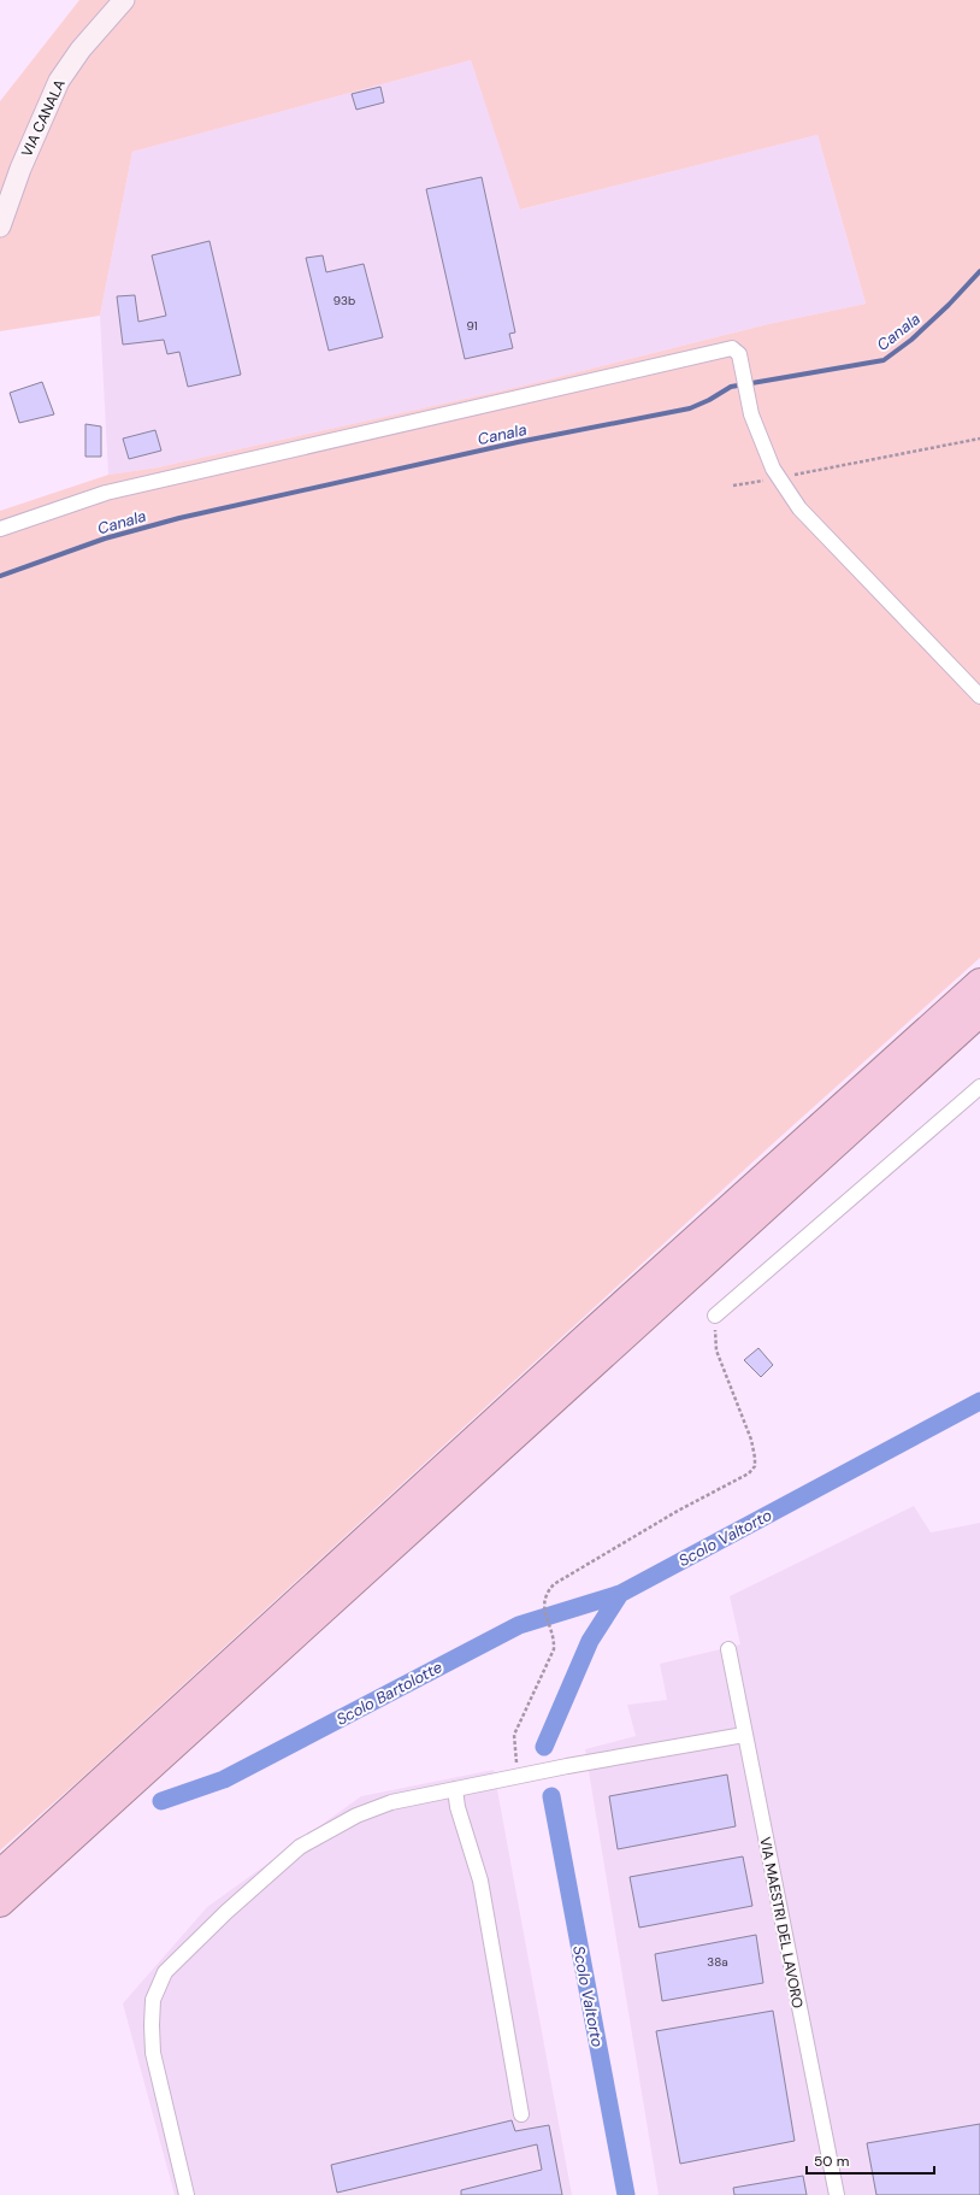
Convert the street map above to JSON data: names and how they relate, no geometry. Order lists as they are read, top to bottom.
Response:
{
  "streets": {
    "street": ["VIA CANALA", "VIA MAESTRI DEL LAVORO"]
  },
  "water": ["Canala", "Scolo Valtorto", "Scolo Bartolotte"],
  "house_numbers": ["93b", "91", "38a"],
  "scale_bar": "50 m"
}
